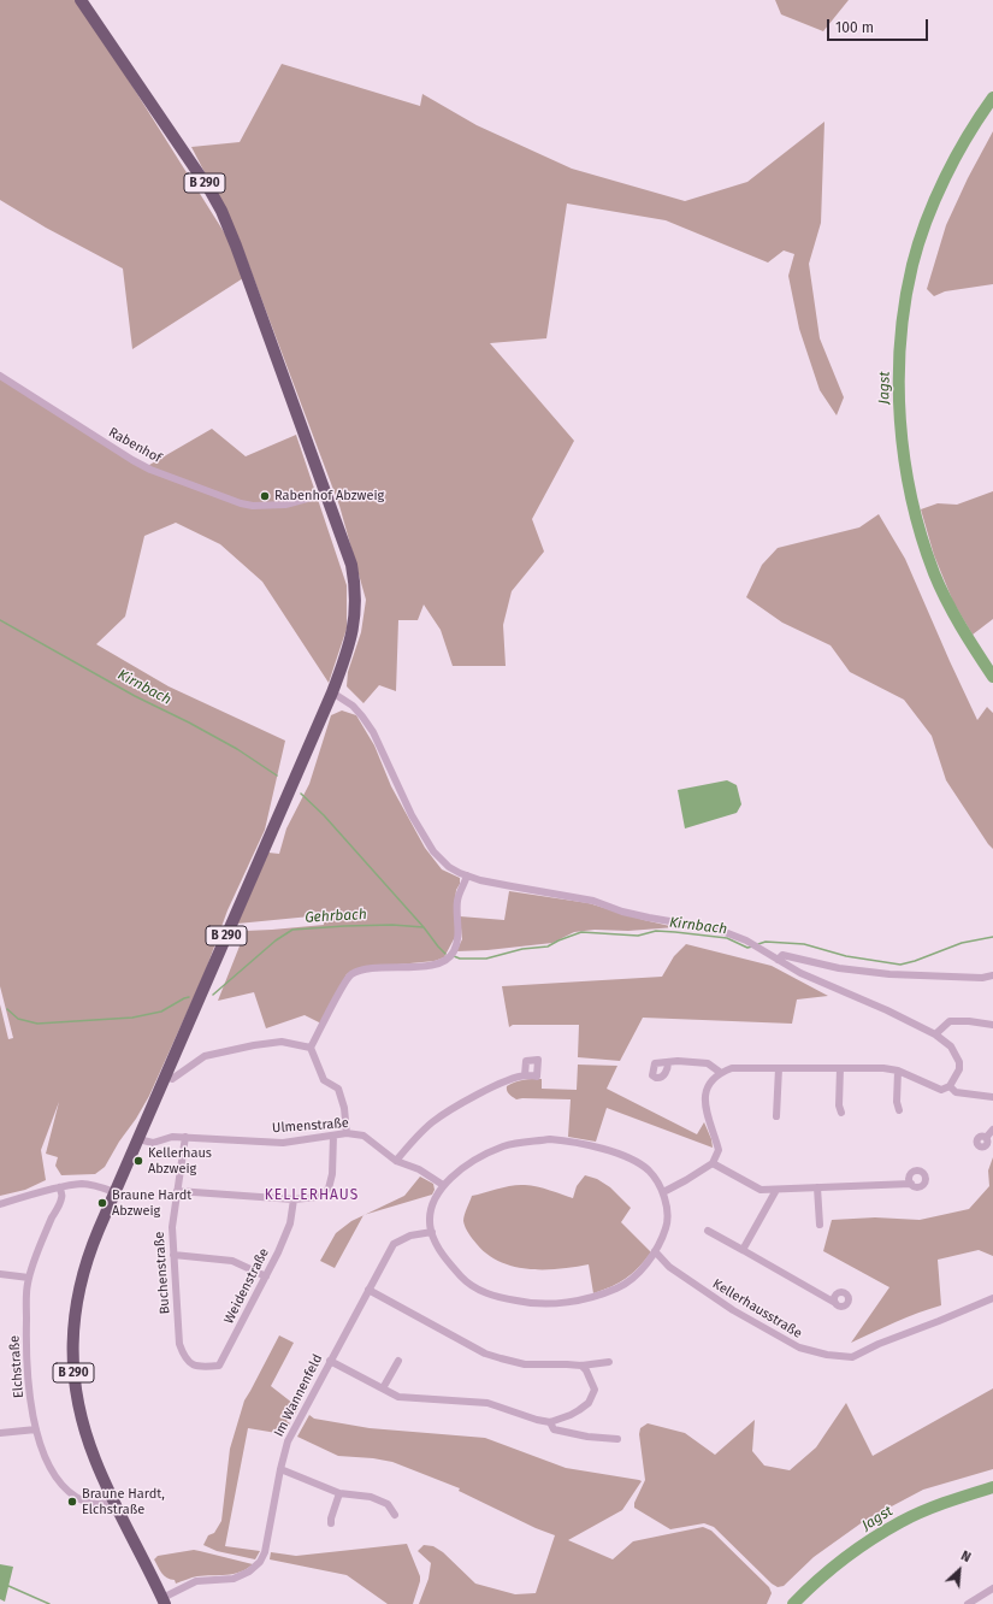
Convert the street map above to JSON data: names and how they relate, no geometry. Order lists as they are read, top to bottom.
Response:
{
  "streets": {
    "main road": ["B 290"],
    "street": [
      "Rabenhof",
      "Ulmenstraße",
      "Buchenstraße",
      "Weidenstraße",
      "Kellerhausstraße",
      "Elchstraße",
      "Im Wannenfeld"
    ]
  },
  "crossings": [
    ["B 290", "Rabenhof"],
    ["B 290", "Ulmenstraße"],
    ["B 290", "Elchstraße"],
    ["B 290", "Im Wannenfeld"],
    ["Ulmenstraße", "Buchenstraße"],
    ["Buchenstraße", "Weidenstraße"]
  ],
  "districts": ["KELLERHAUS"],
  "water": ["Jagst", "Kirnbach", "Gehrbach"],
  "places": [
    "Rabenhof Abzweig",
    "Kellerhaus Abzweig",
    "Braune Hardt Abzweig",
    "Braune Hardt, Elchstraße"
  ],
  "scale_bar": "100 m",
  "north": "top right"
}
